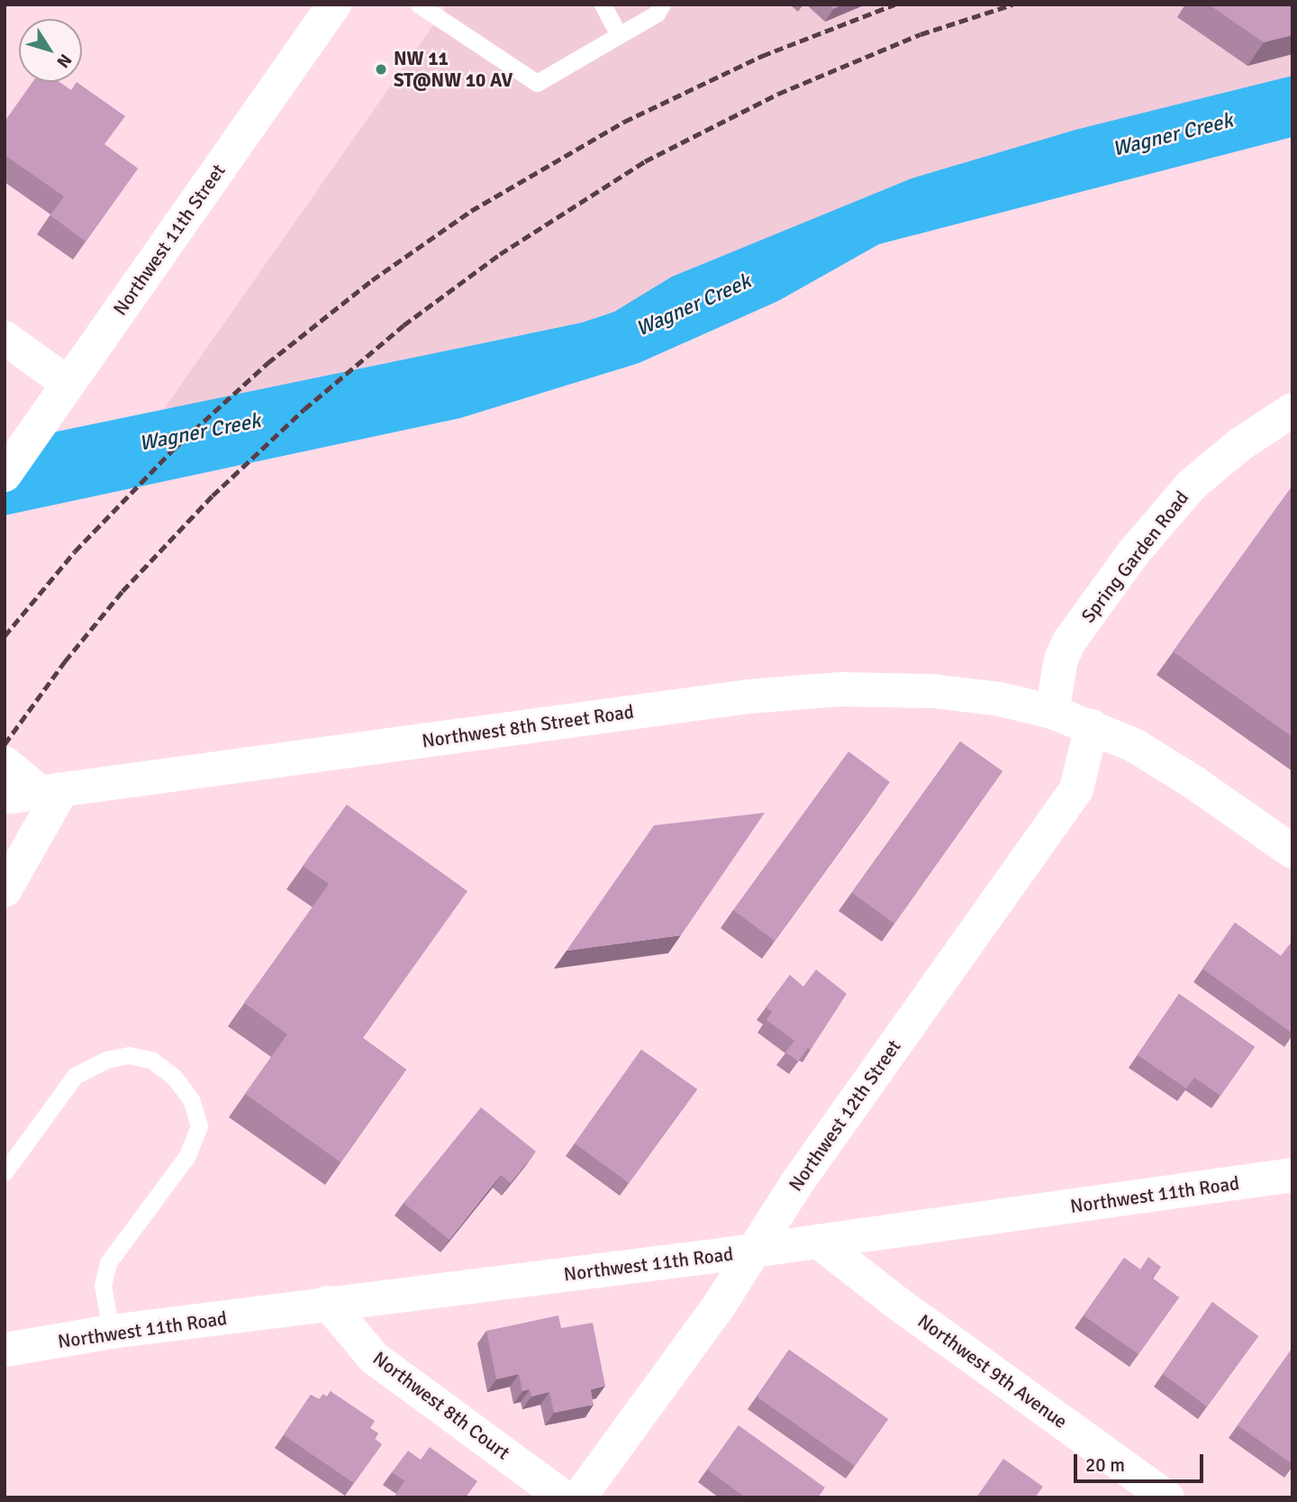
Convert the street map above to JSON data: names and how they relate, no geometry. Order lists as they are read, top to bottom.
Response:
{
  "streets": {
    "street": [
      "Northwest 11th Street",
      "Spring Garden Road",
      "Northwest 8th Street Road",
      "Northwest 12th Street",
      "Northwest 11th Road",
      "Northwest 9th Avenue",
      "Northwest 8th Court"
    ]
  },
  "crossings": [
    ["Spring Garden Road", "Northwest 8th Street Road"],
    ["Northwest 8th Street Road", "Northwest 12th Street"],
    ["Northwest 12th Street", "Northwest 11th Road"],
    ["Northwest 11th Road", "Northwest 9th Avenue"],
    ["Northwest 11th Road", "Northwest 8th Court"]
  ],
  "water": ["Wagner Creek"],
  "places": ["NW 11 ST@NW 10 AV"],
  "scale_bar": "20 m",
  "north": "bottom right"
}
